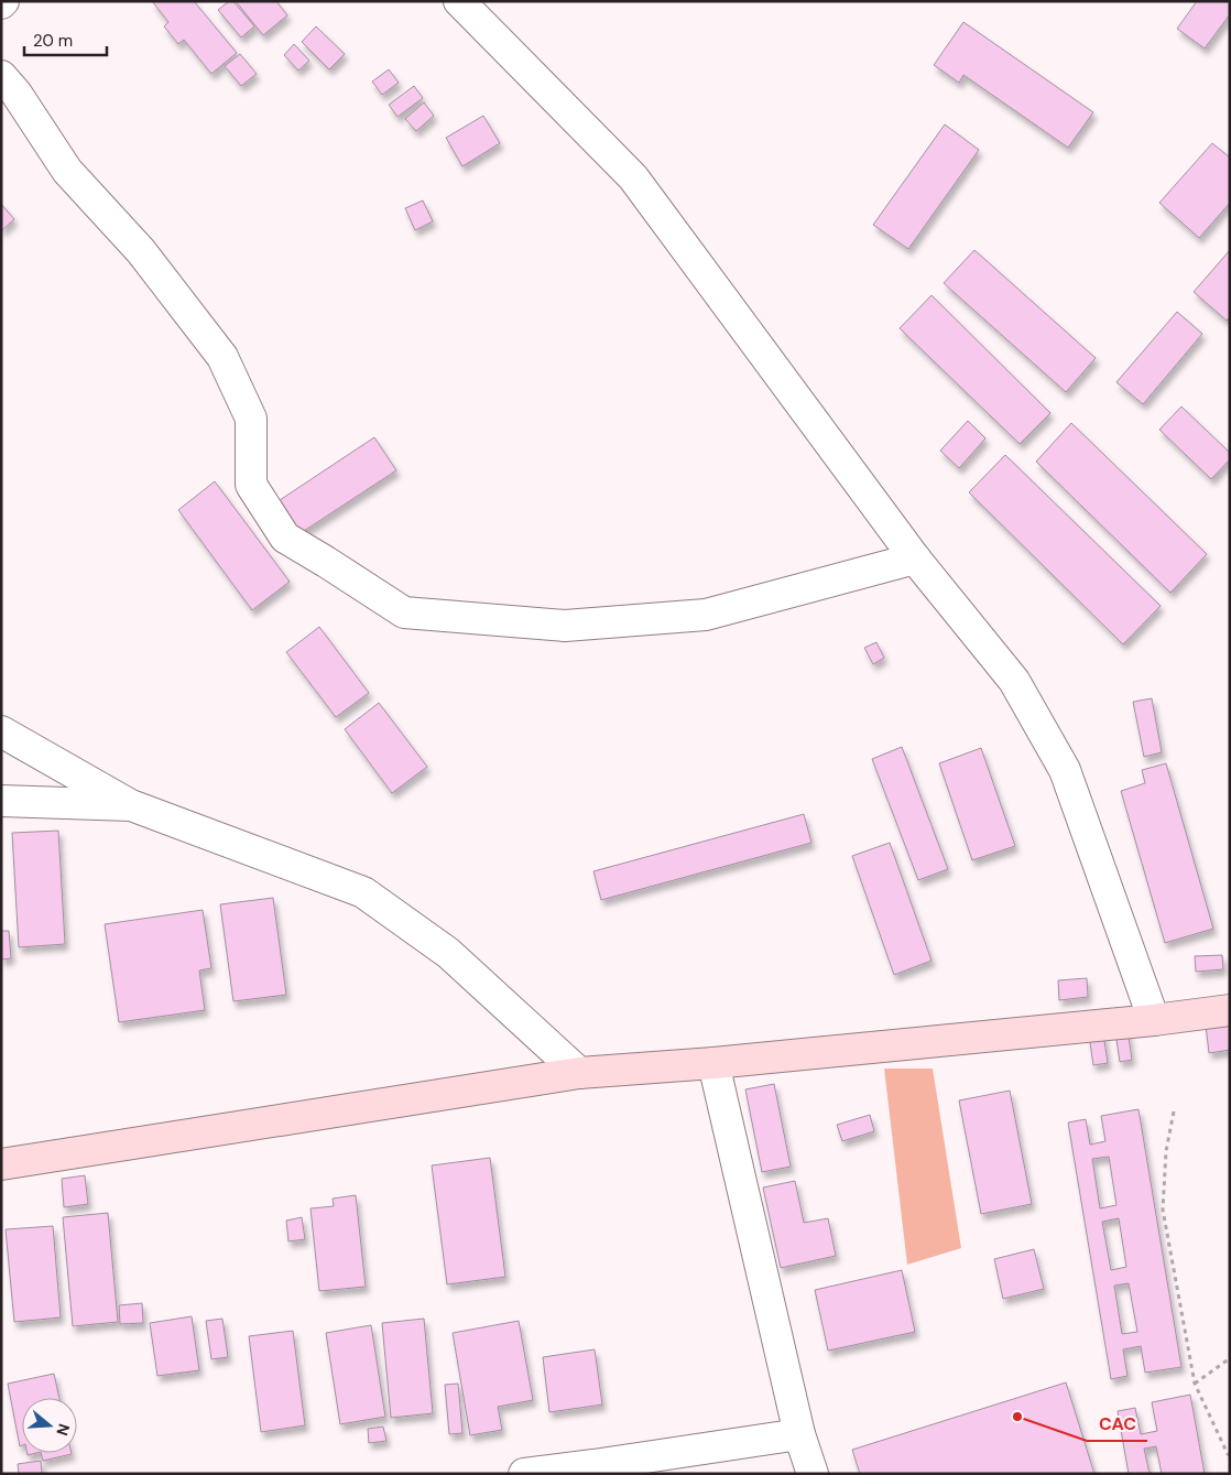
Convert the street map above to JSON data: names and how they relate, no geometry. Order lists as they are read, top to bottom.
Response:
{
  "places": ["CAC"],
  "scale_bar": "20 m",
  "north": "right"
}
